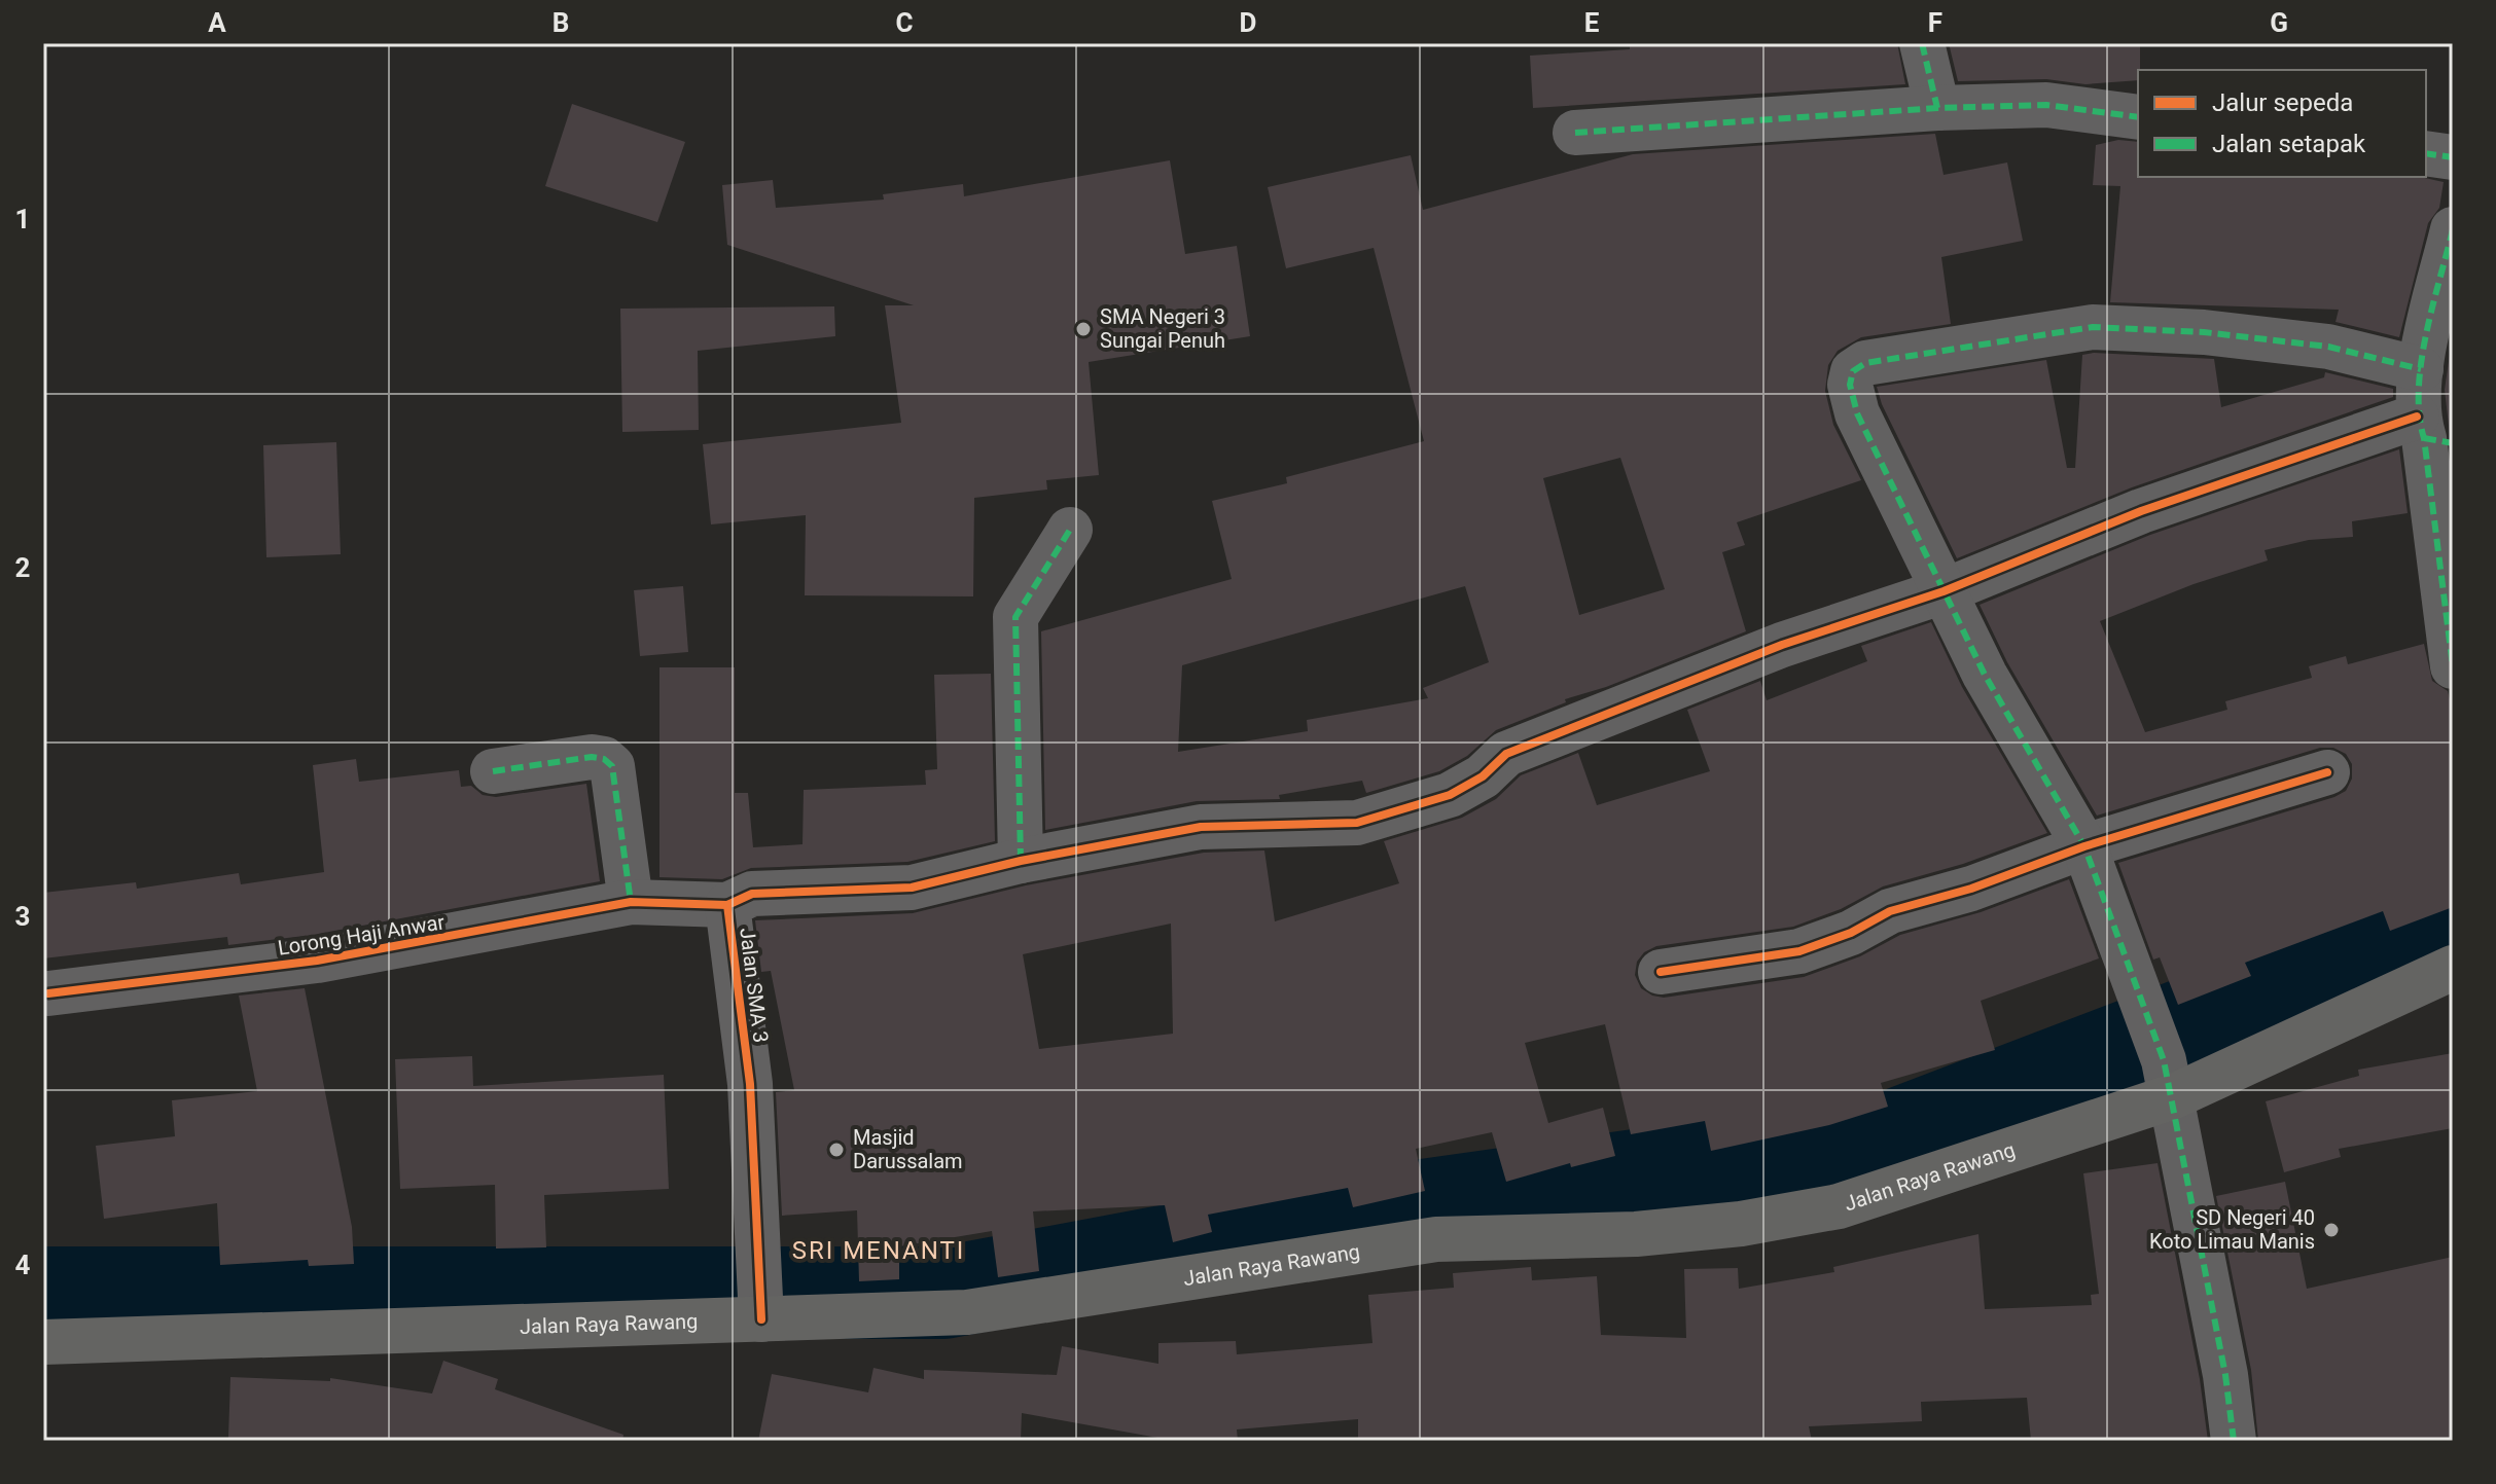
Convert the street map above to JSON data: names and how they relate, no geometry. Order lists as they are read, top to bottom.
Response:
{
  "streets": {
    "main road": ["Jalan Raya Rawang"],
    "street": ["Lorong Haji Anwar", "Jalan SMA 3"]
  },
  "crossings": [
    ["Lorong Haji Anwar", "Jalan SMA 3"],
    ["Jalan SMA 3", "Jalan Raya Rawang"]
  ],
  "districts": ["SRI MENANTI"],
  "places": ["SMA Negeri 3 Sungai Penuh", "Masjid Darussalam", "SD Negeri 40 Koto Limau Manis"],
  "legend": ["Jalur sepeda", "Jalan setapak"],
  "grid": {
    "columns": [
      "A",
      "B",
      "C",
      "D",
      "E",
      "F",
      "G"
    ],
    "rows": [
      "1",
      "2",
      "3",
      "4"
    ]
  }
}
